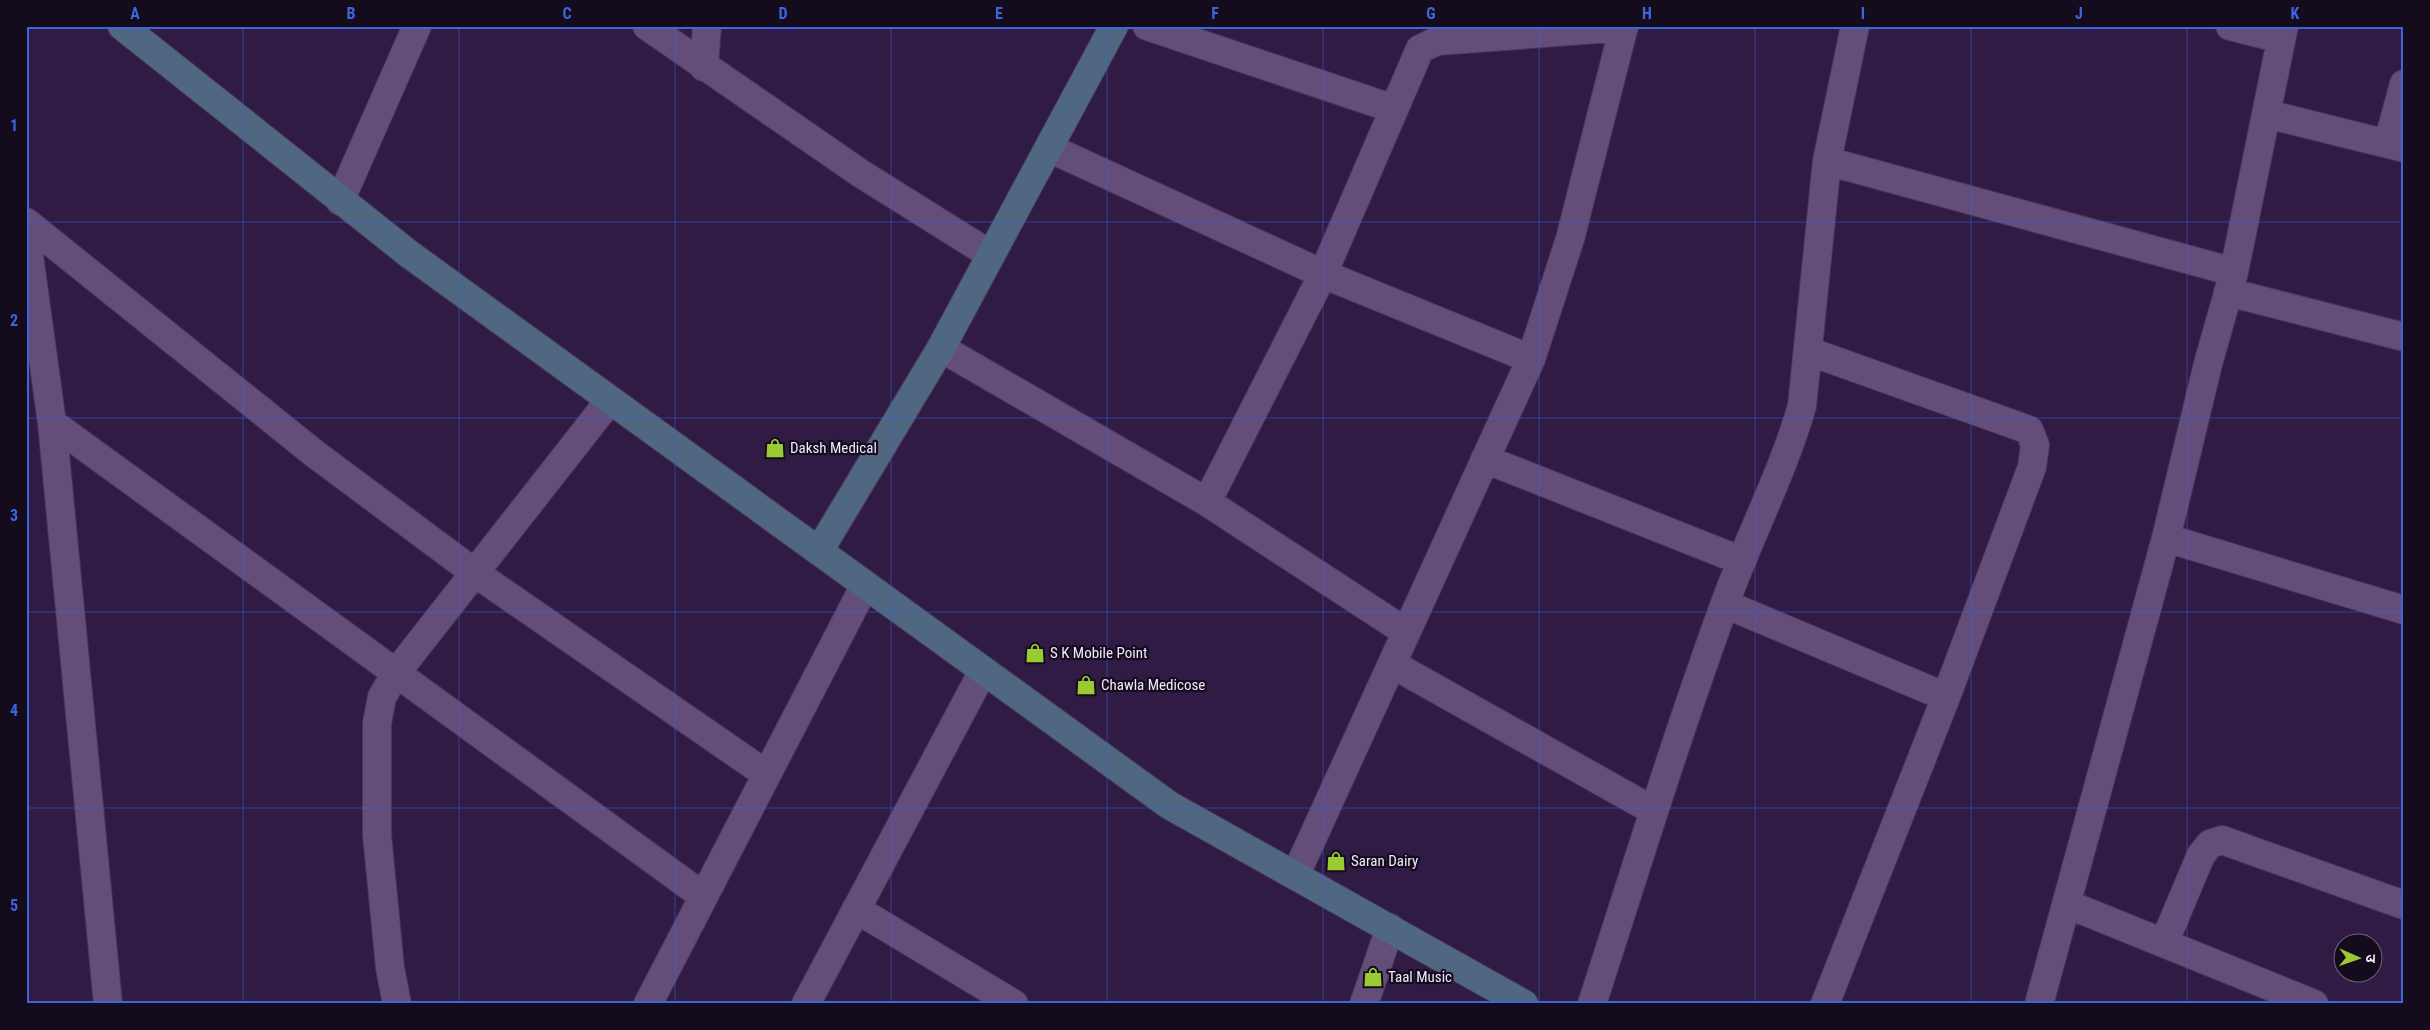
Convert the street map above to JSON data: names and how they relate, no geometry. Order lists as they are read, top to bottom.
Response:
{
  "places": {
    "shop": [
      "Daksh Medical",
      "S K Mobile Point",
      "Chawla Medicose",
      "Saran Dairy",
      "Taal Music"
    ]
  },
  "north": "right",
  "grid": {
    "columns": [
      "A",
      "B",
      "C",
      "D",
      "E",
      "F",
      "G",
      "H",
      "I",
      "J",
      "K"
    ],
    "rows": [
      "1",
      "2",
      "3",
      "4",
      "5"
    ]
  }
}
